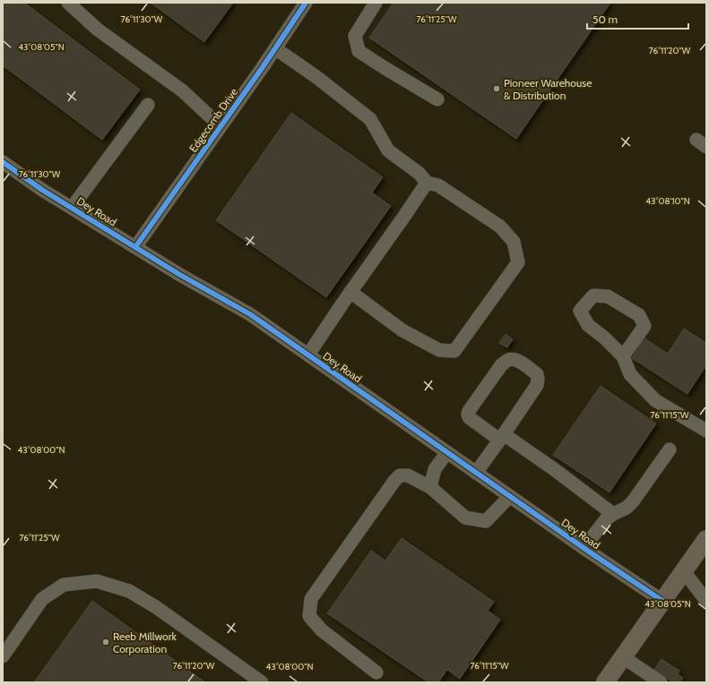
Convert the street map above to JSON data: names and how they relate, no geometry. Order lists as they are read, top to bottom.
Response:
{
  "streets": {
    "street": ["Edgecomb Drive", "Dey Road"]
  },
  "crossings": [
    ["Edgecomb Drive", "Dey Road"]
  ],
  "places": ["Pioneer Warehouse & Distribution", "Reeb Millwork Corporation"],
  "scale_bar": "50 m",
  "coordinates": [
    "76°11'30\"W",
    "76°11'25\"W",
    "43°08'05\"N",
    "76°11'20\"W",
    "43°08'10\"N",
    "76°11'15\"W",
    "43°08'00\"N"
  ]
}
